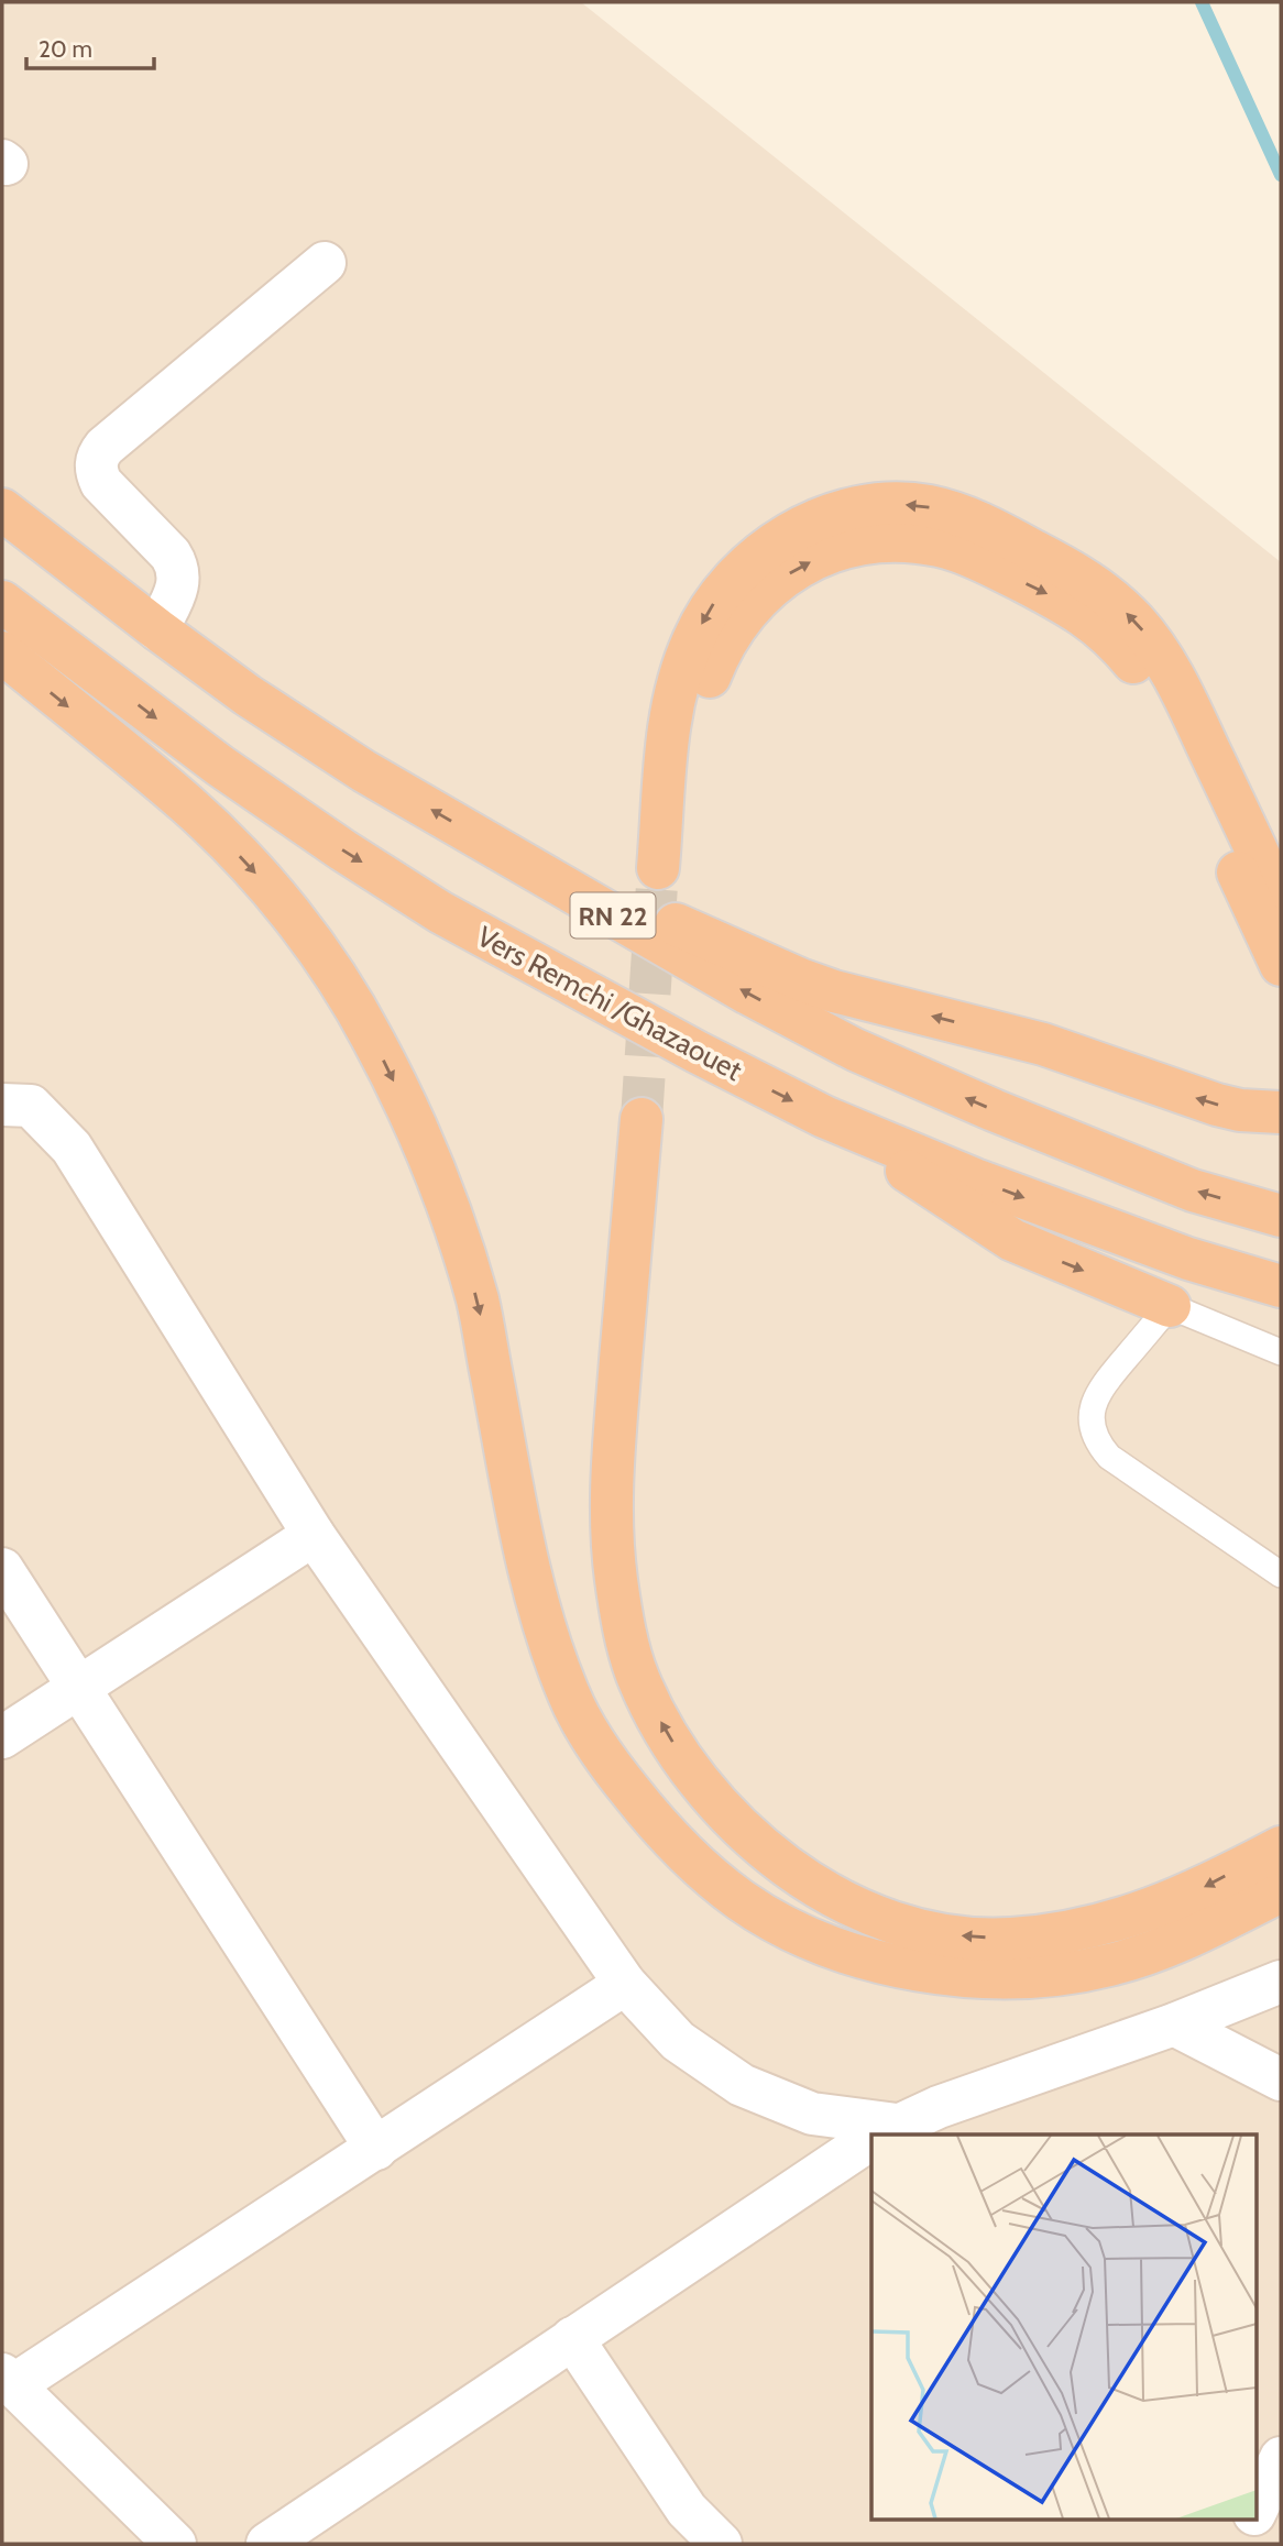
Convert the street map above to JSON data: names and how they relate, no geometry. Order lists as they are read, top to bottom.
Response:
{
  "streets": {
    "highway": ["RN 22", "Vers Remchi /Ghazaouet"]
  },
  "scale_bar": "20 m"
}
